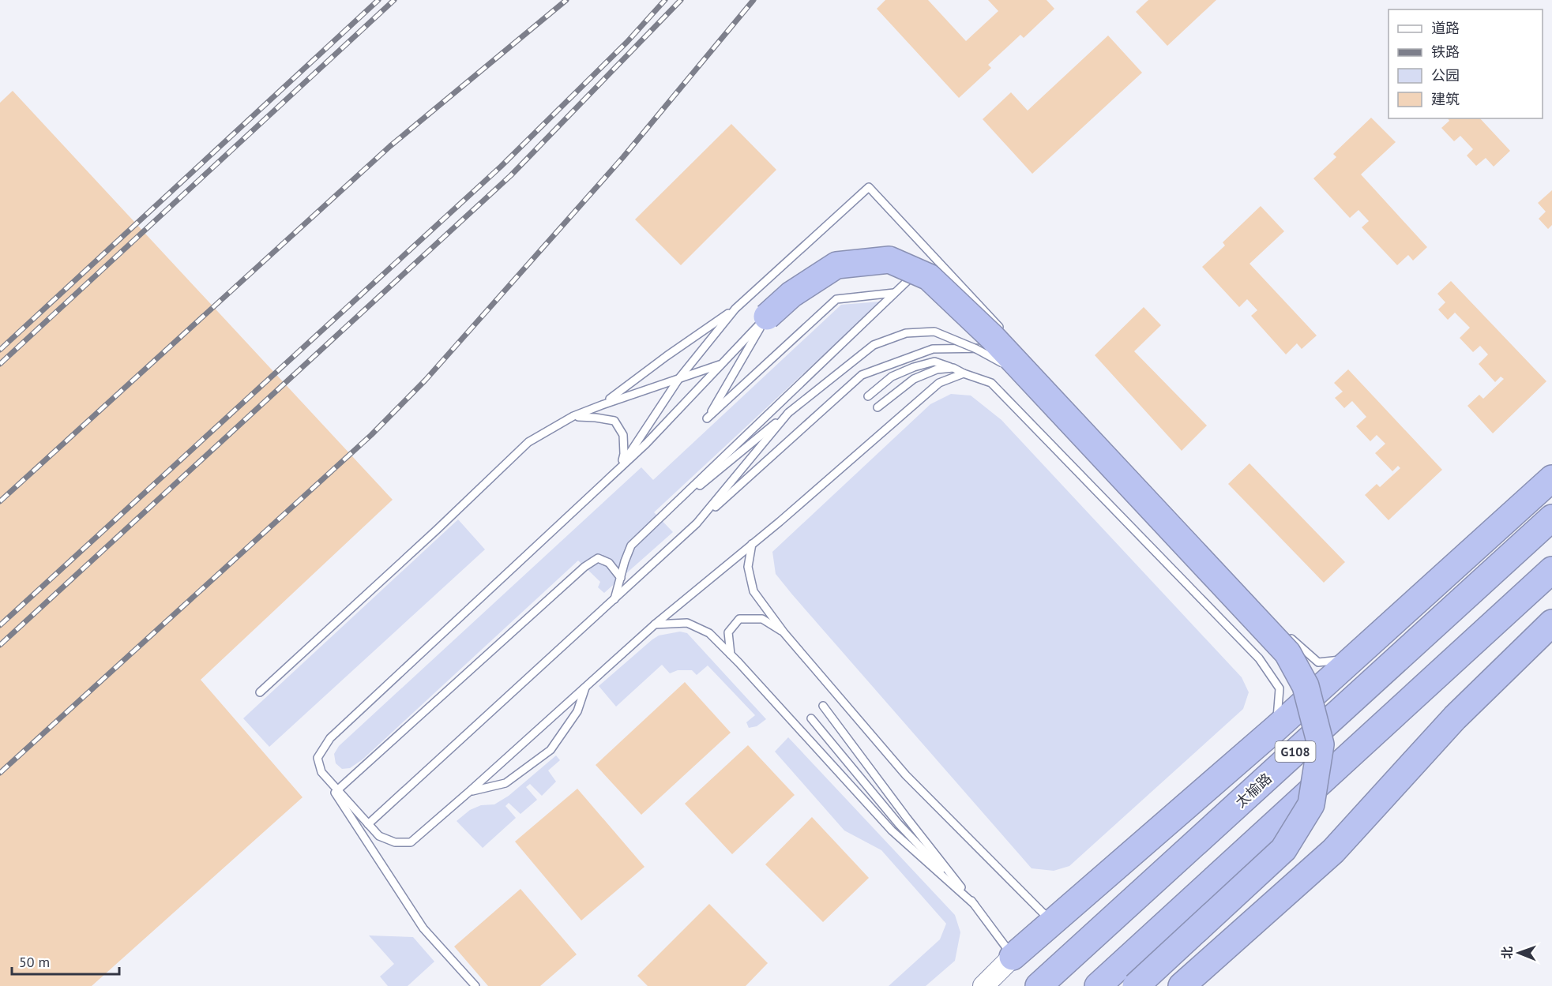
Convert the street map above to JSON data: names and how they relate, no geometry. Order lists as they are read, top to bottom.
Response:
{
  "streets": {
    "highway": ["G108", "太榆路"]
  },
  "legend": [
    "道路",
    "铁路",
    "公园",
    "建筑"
  ],
  "scale_bar": "50 m",
  "north": "left"
}
